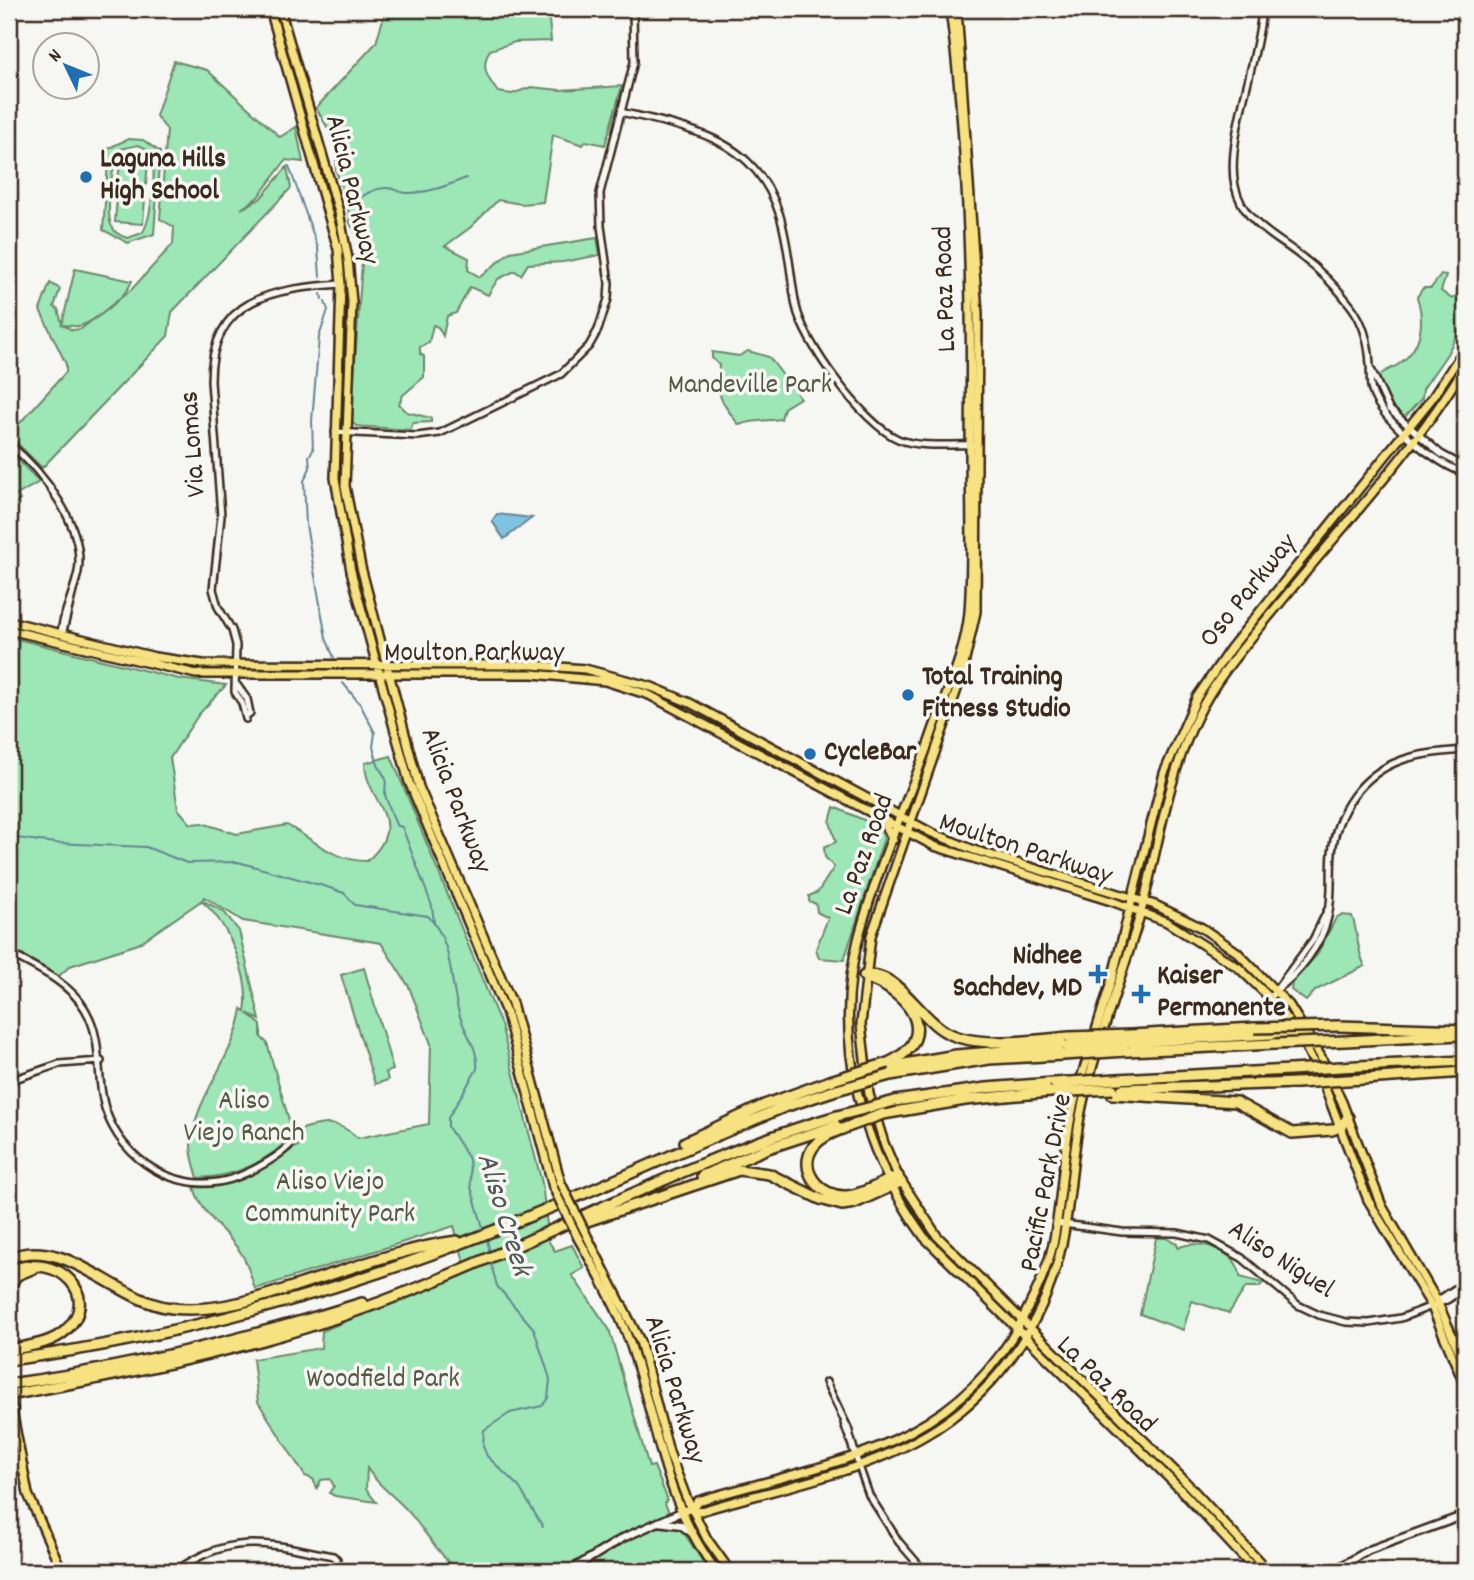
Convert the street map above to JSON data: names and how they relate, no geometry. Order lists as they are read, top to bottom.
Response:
{
  "streets": {
    "main road": [
      "Alicia Parkway",
      "La Paz Road",
      "Oso Parkway",
      "Moulton Parkway",
      "Pacific Park Drive"
    ],
    "street": ["Via Lomas", "Aliso Niguel"]
  },
  "crossings": [
    ["Alicia Parkway", "Via Lomas"],
    ["Alicia Parkway", "Moulton Parkway"],
    ["Alicia Parkway", "Pacific Park Drive"],
    ["La Paz Road", "Moulton Parkway"],
    ["La Paz Road", "Pacific Park Drive"],
    ["Via Lomas", "Moulton Parkway"],
    ["Oso Parkway", "Moulton Parkway"],
    ["Oso Parkway", "Pacific Park Drive"],
    ["Moulton Parkway", "Pacific Park Drive"],
    ["Moulton Parkway", "Aliso Niguel"],
    ["Pacific Park Drive", "Aliso Niguel"]
  ],
  "water": ["Aliso Creek"],
  "parks": [
    "Mandeville Park",
    "Aliso Viejo Ranch",
    "Aliso Viejo Community Park",
    "Woodfield Park"
  ],
  "places": {
    "other": ["Laguna Hills High School", "Total Training Fitness Studio", "CycleBar"],
    "health": ["Nidhee Sachdev, MD", "Kaiser Permanente"]
  },
  "north": "top left"
}
